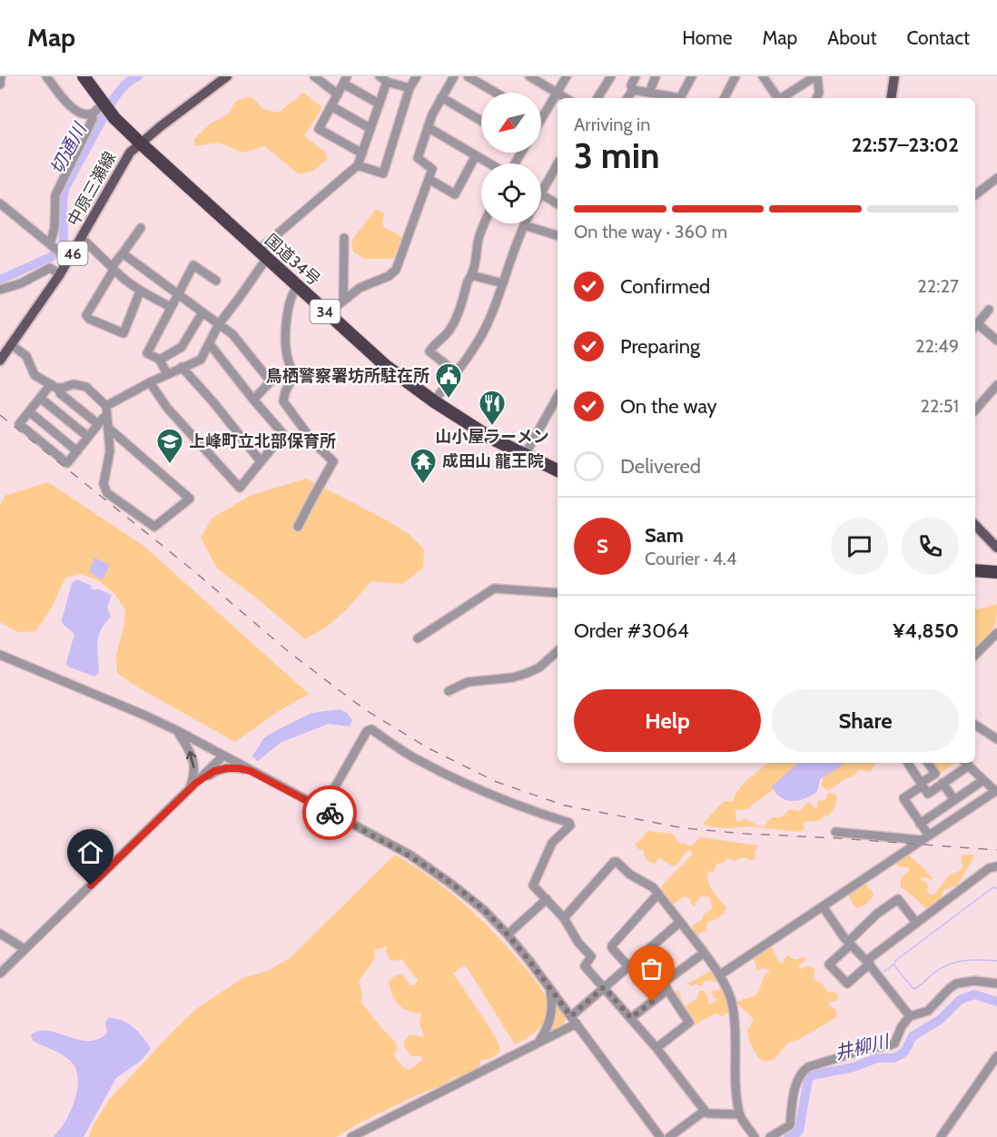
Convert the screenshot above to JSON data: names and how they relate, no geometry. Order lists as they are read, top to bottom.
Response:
{
  "streets": {
    "highway": ["国道34号", "34"],
    "main road": ["中原三瀬線", "46"]
  },
  "crossings": [
    ["中原三瀬線", "国道34号"]
  ],
  "water": ["切通川", "井柳川"],
  "places": {
    "public building": ["鳥栖警察署坊所駐在所"],
    "restaurant": ["山小屋ラーメン"],
    "school or university": ["上峰町立北部保育所"],
    "temple": ["成田山 龍王院"]
  },
  "north": "bottom left",
  "page": {
    "header": "Map",
    "nav": [
      "Home",
      "Map",
      "About",
      "Contact"
    ],
    "heading": ["3 min", "Arriving in", "22:57–23:02"],
    "panel": [
      "Sam",
      "Courier · 4.4",
      "Order #3064",
      "¥4,850"
    ],
    "bar": "On the way · 360 m",
    "list": [
      ["Confirmed", "22:27"],
      ["Preparing", "22:49"],
      ["On the way", "22:51"],
      "Delivered"
    ],
    "round": "S",
    "buttons": ["Help", "Share"]
  }
}
